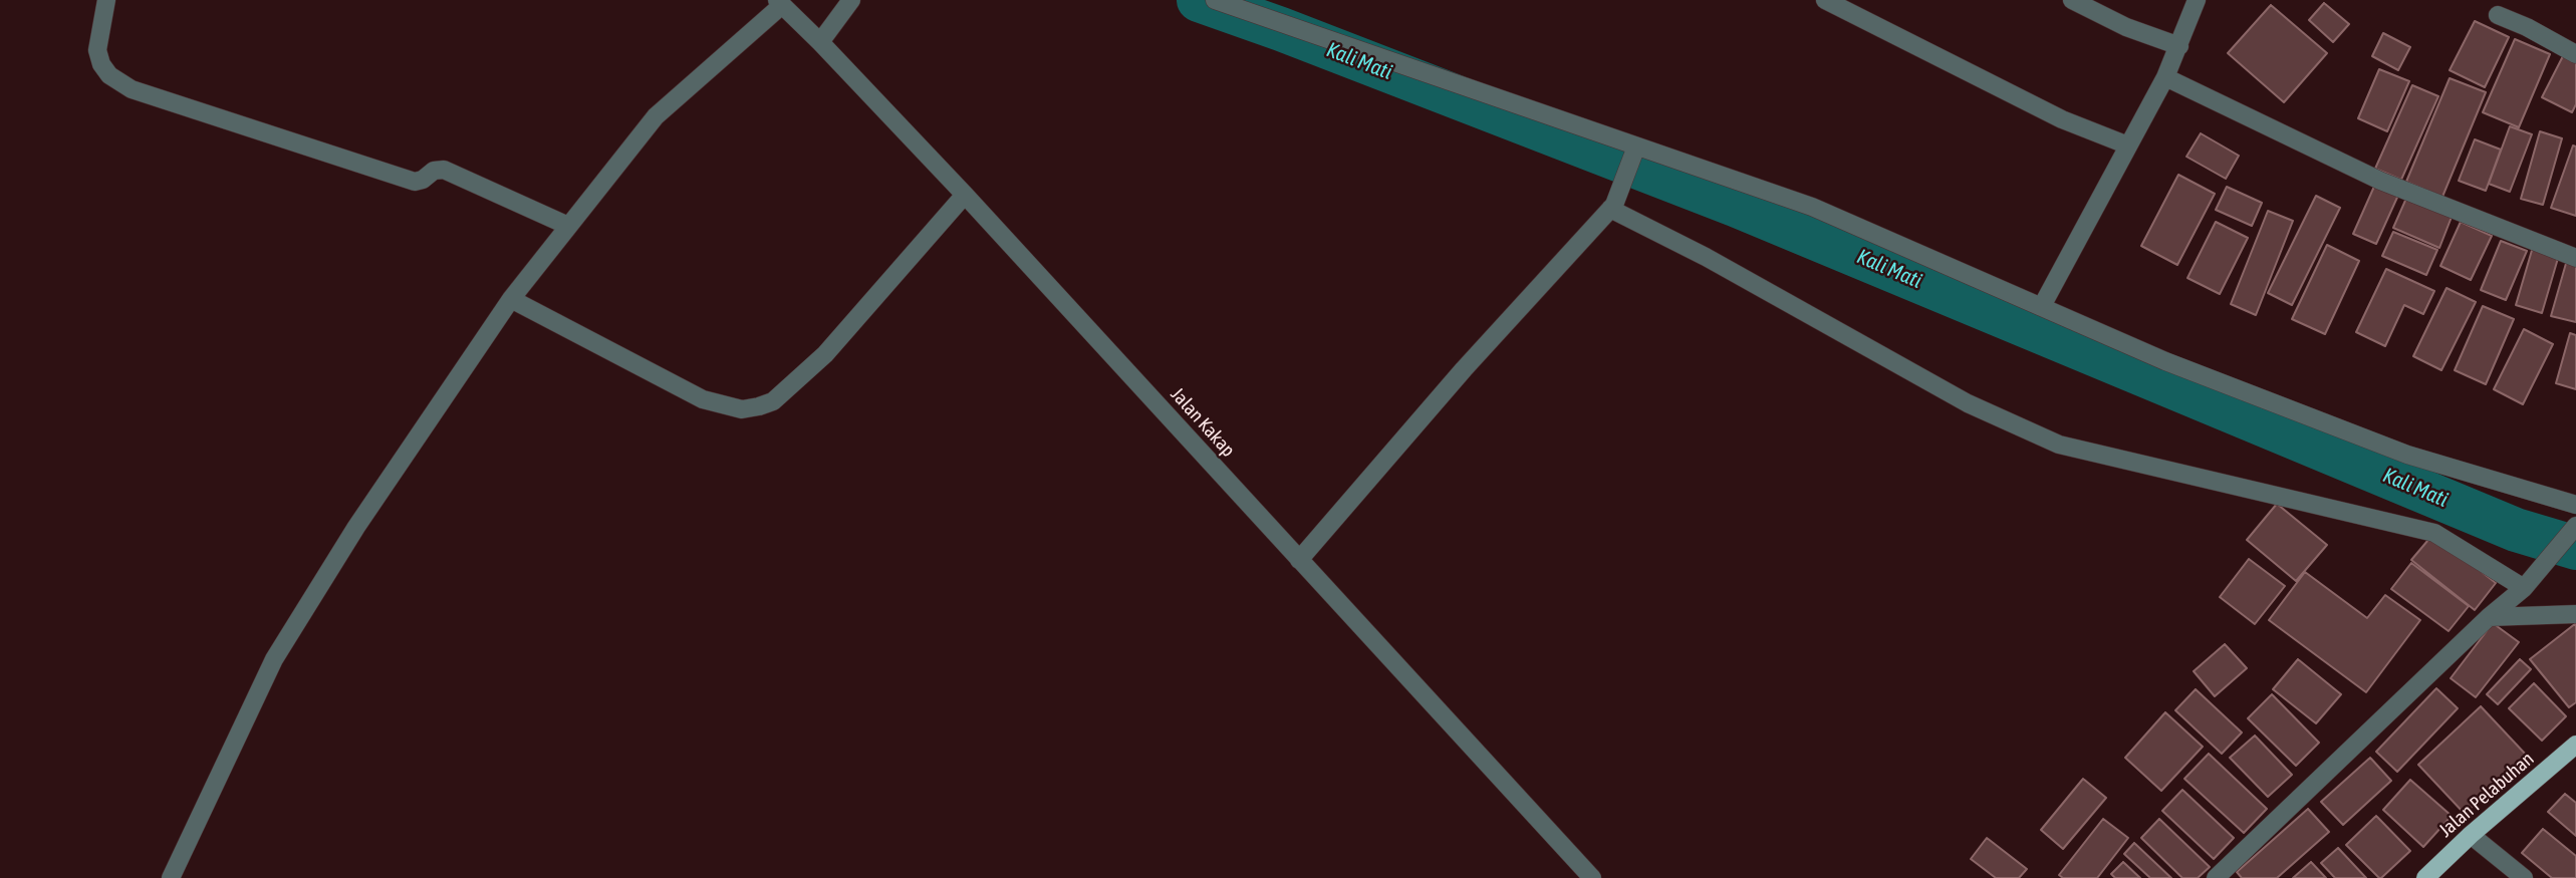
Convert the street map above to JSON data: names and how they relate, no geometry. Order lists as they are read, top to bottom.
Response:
{
  "streets": {
    "main road": ["Jalan Pelabuhan"],
    "street": ["Jalan Kakap"]
  },
  "water": ["Kali Mati"]
}
